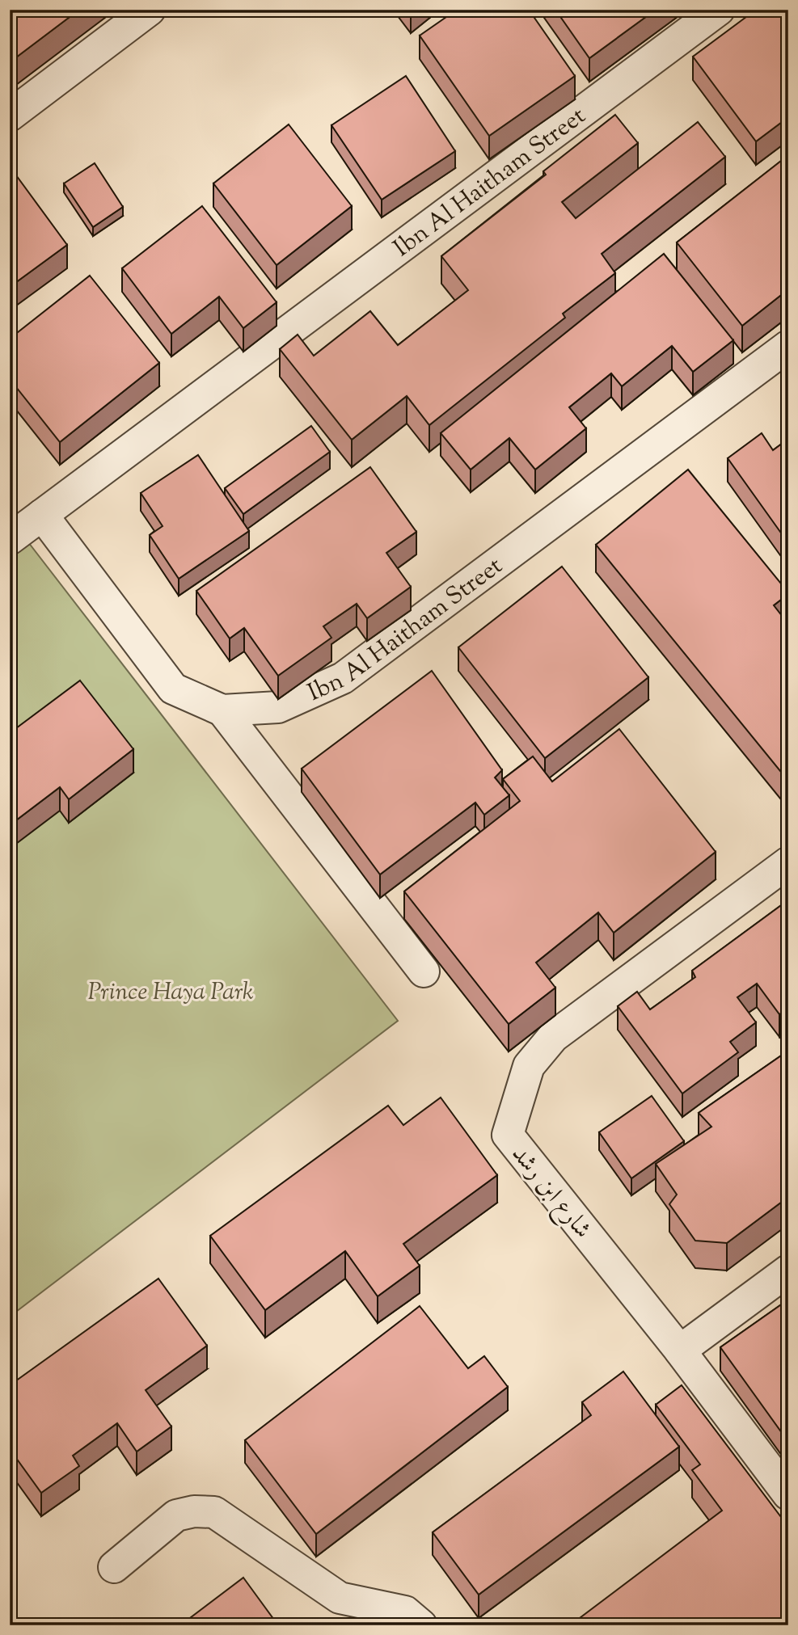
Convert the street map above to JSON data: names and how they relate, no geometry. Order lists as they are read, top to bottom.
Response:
{
  "streets": {
    "street": ["Ibn Al Haitham Street", "شارع ابن رشد"]
  },
  "parks": ["Prince Haya Park"]
}
